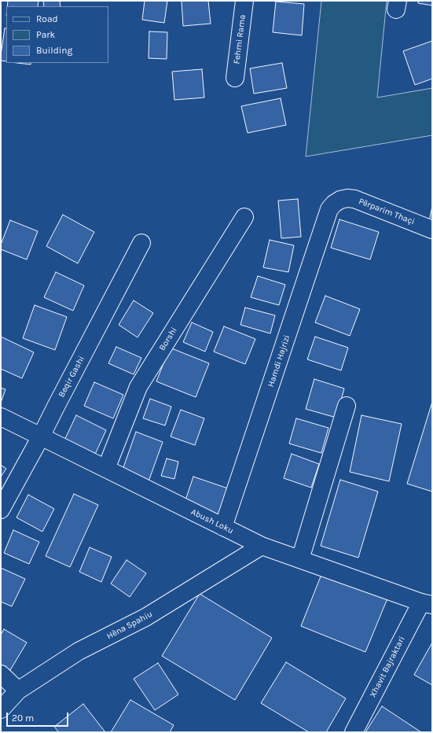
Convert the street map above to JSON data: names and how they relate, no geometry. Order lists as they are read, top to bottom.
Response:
{
  "streets": {
    "street": [
      "Fehmi Rama",
      "Përparim Thaçi",
      "Borshi",
      "Hamdi Hajrizi",
      "Beqir Gashi",
      "Abush Loku",
      "Hëna Spahiu",
      "Xhavit Bajraktari"
    ]
  },
  "crossings": [
    ["Përparim Thaçi", "Hamdi Hajrizi"],
    ["Borshi", "Abush Loku"],
    ["Hamdi Hajrizi", "Abush Loku"],
    ["Beqir Gashi", "Abush Loku"],
    ["Abush Loku", "Hëna Spahiu"],
    ["Abush Loku", "Xhavit Bajraktari"]
  ],
  "legend": ["Road", "Park", "Building"],
  "scale_bar": "20 m"
}
